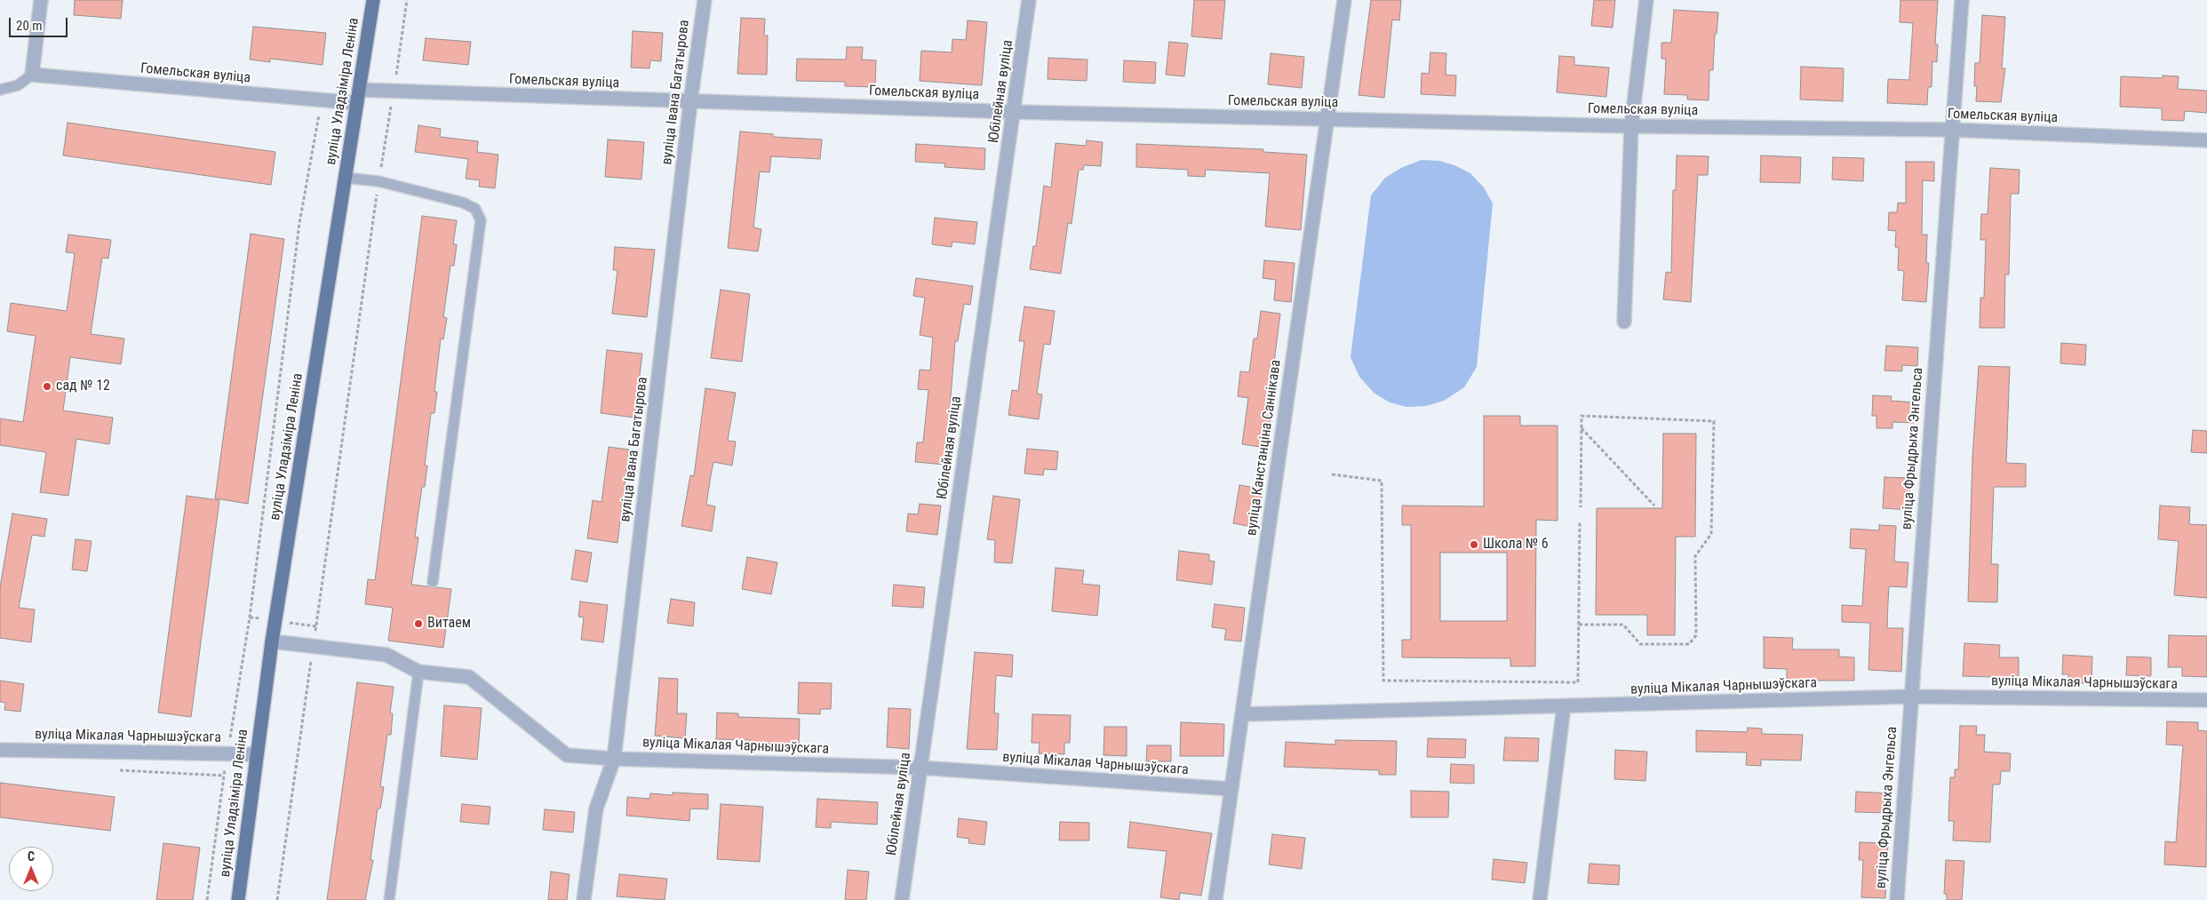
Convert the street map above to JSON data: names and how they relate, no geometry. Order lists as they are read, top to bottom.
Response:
{
  "streets": {
    "main road": ["вуліца Уладзіміра Леніна"],
    "street": [
      "Гомельская вуліца",
      "Юбілейная вуліца",
      "вуліца Івана Багатырова",
      "вуліца Канстанціна Саннікава",
      "вуліца Фрыдрыха Энгельса",
      "вуліца Мікалая Чарнышэўскага"
    ]
  },
  "crossings": [
    ["Гомельская вуліца", "вуліца Уладзіміра Леніна"],
    ["Гомельская вуліца", "Юбілейная вуліца"],
    ["Гомельская вуліца", "вуліца Івана Багатырова"],
    ["Гомельская вуліца", "вуліца Канстанціна Саннікава"],
    ["Гомельская вуліца", "вуліца Фрыдрыха Энгельса"],
    ["вуліца Уладзіміра Леніна", "вуліца Мікалая Чарнышэўскага"],
    ["Юбілейная вуліца", "вуліца Мікалая Чарнышэўскага"],
    ["вуліца Івана Багатырова", "вуліца Мікалая Чарнышэўскага"],
    ["вуліца Канстанціна Саннікава", "вуліца Мікалая Чарнышэўскага"],
    ["вуліца Фрыдрыха Энгельса", "вуліца Мікалая Чарнышэўскага"]
  ],
  "places": ["сад № 12", "Школа № 6", "Витаем"],
  "scale_bar": "20 m",
  "north": "top"
}
